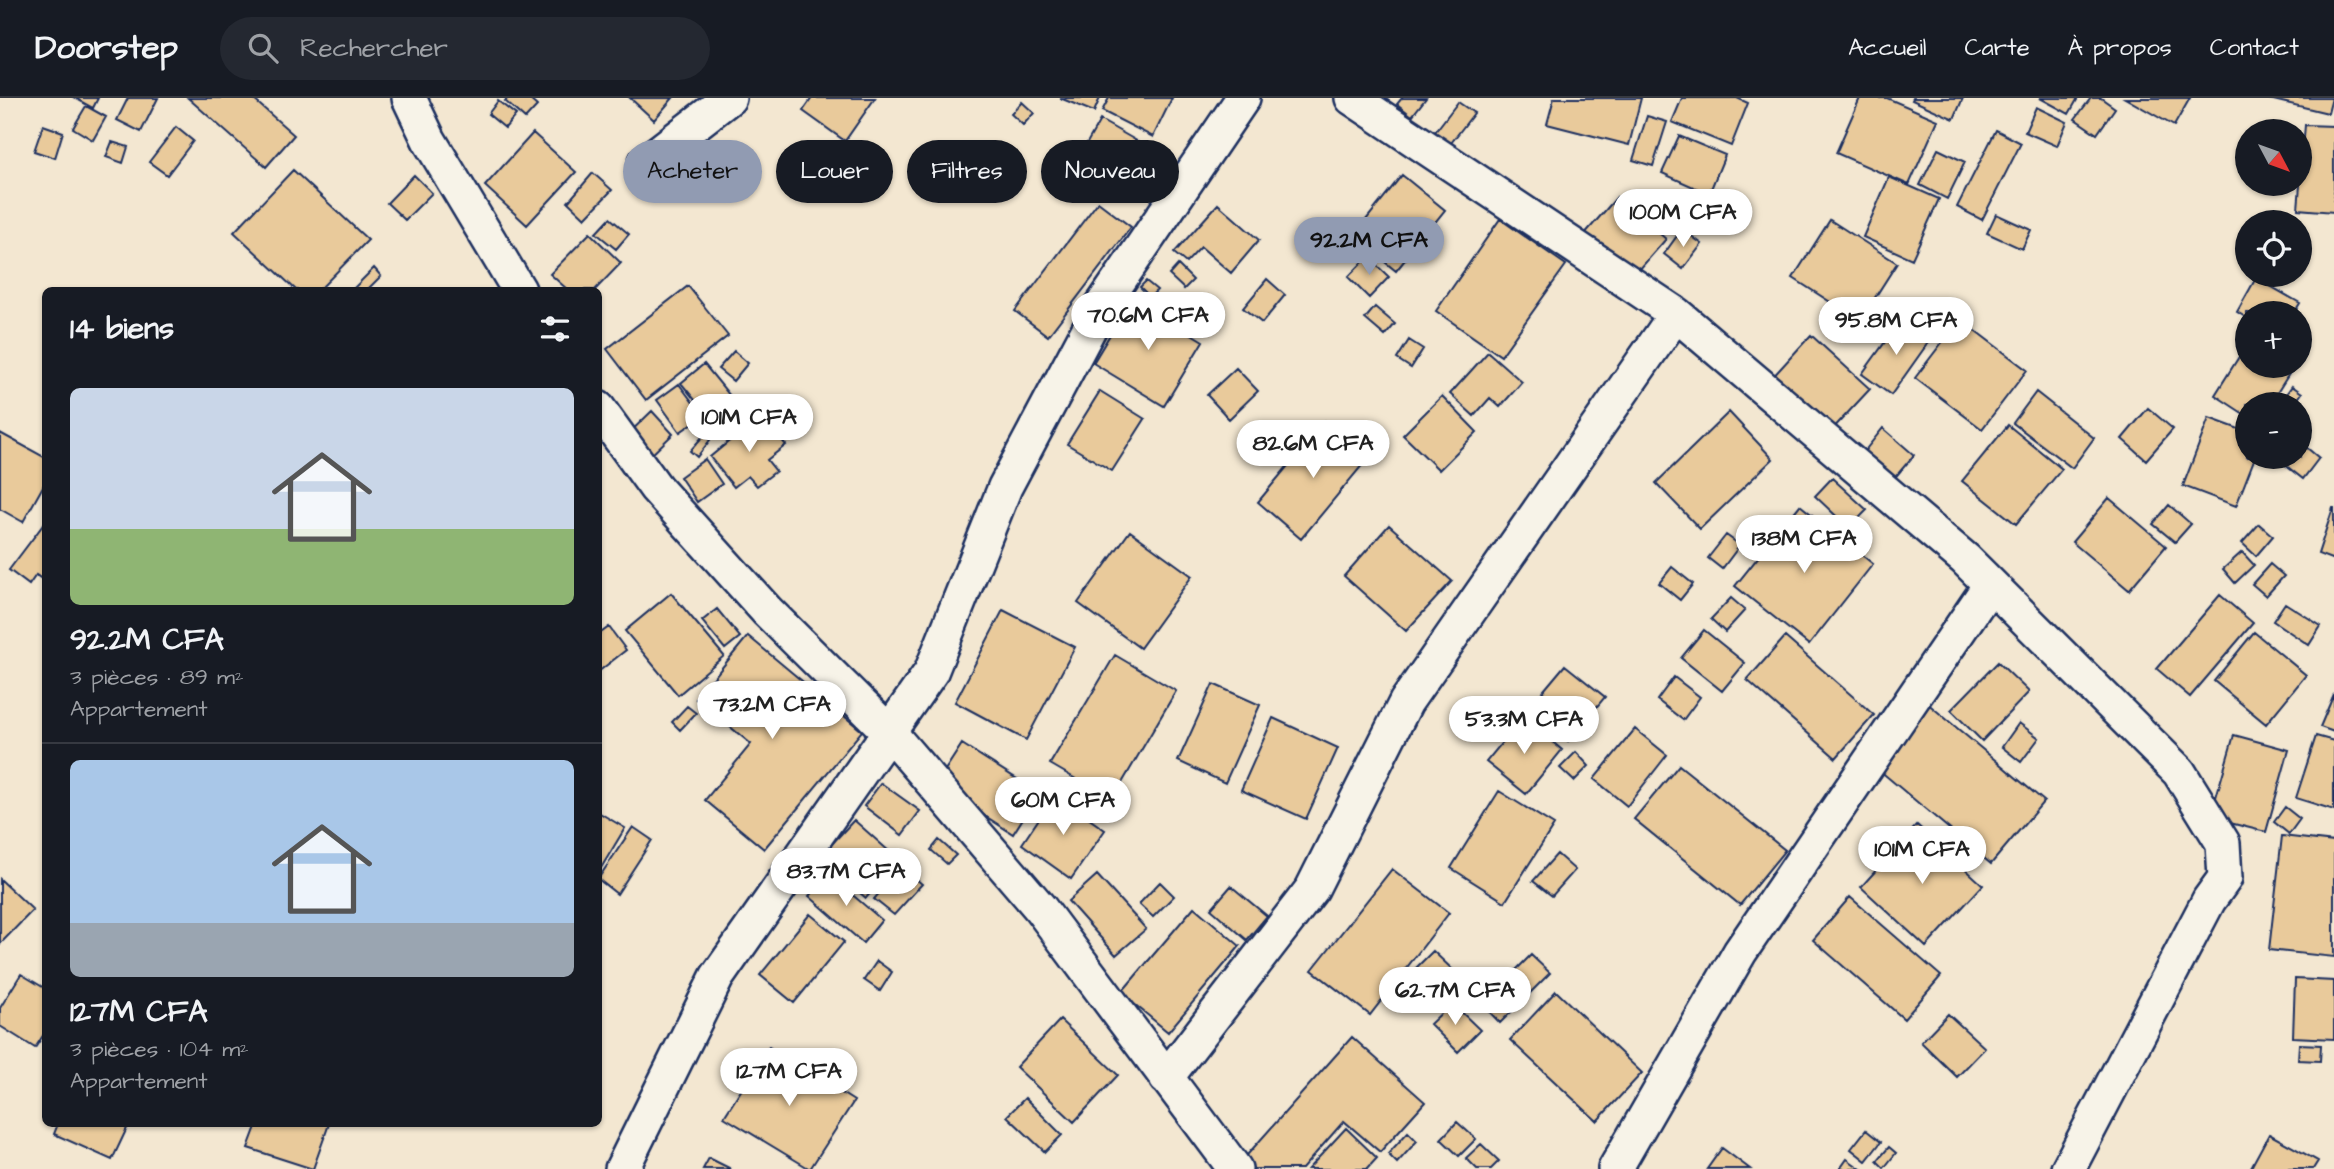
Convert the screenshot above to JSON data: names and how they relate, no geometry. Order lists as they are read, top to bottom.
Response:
{
  "north": "bottom right",
  "page": {
    "header": "Doorstep",
    "search": "Rechercher",
    "nav": [
      "Accueil",
      "Carte",
      "À propos",
      "Contact"
    ],
    "map_buttons": ["+", "−"],
    "chip": [
      "Acheter",
      "Louer",
      "Filtres",
      "Nouveau"
    ],
    "price": [
      "100M CFA",
      "92.2M CFA",
      "70.6M CFA",
      "95.8M CFA",
      "101M CFA",
      "82.6M CFA",
      "138M CFA",
      "73.2M CFA",
      "53.3M CFA",
      "60M CFA",
      "101M CFA",
      "83.7M CFA",
      "62.7M CFA",
      "127M CFA"
    ],
    "heading": "14 biens",
    "list": [
      {
        "name": "92.2M CFA",
        "note": "3 pièces · 89 m² · Appartement"
      },
      {
        "name": "127M CFA",
        "note": "3 pièces · 104 m² · Appartement"
      }
    ]
  }
}
